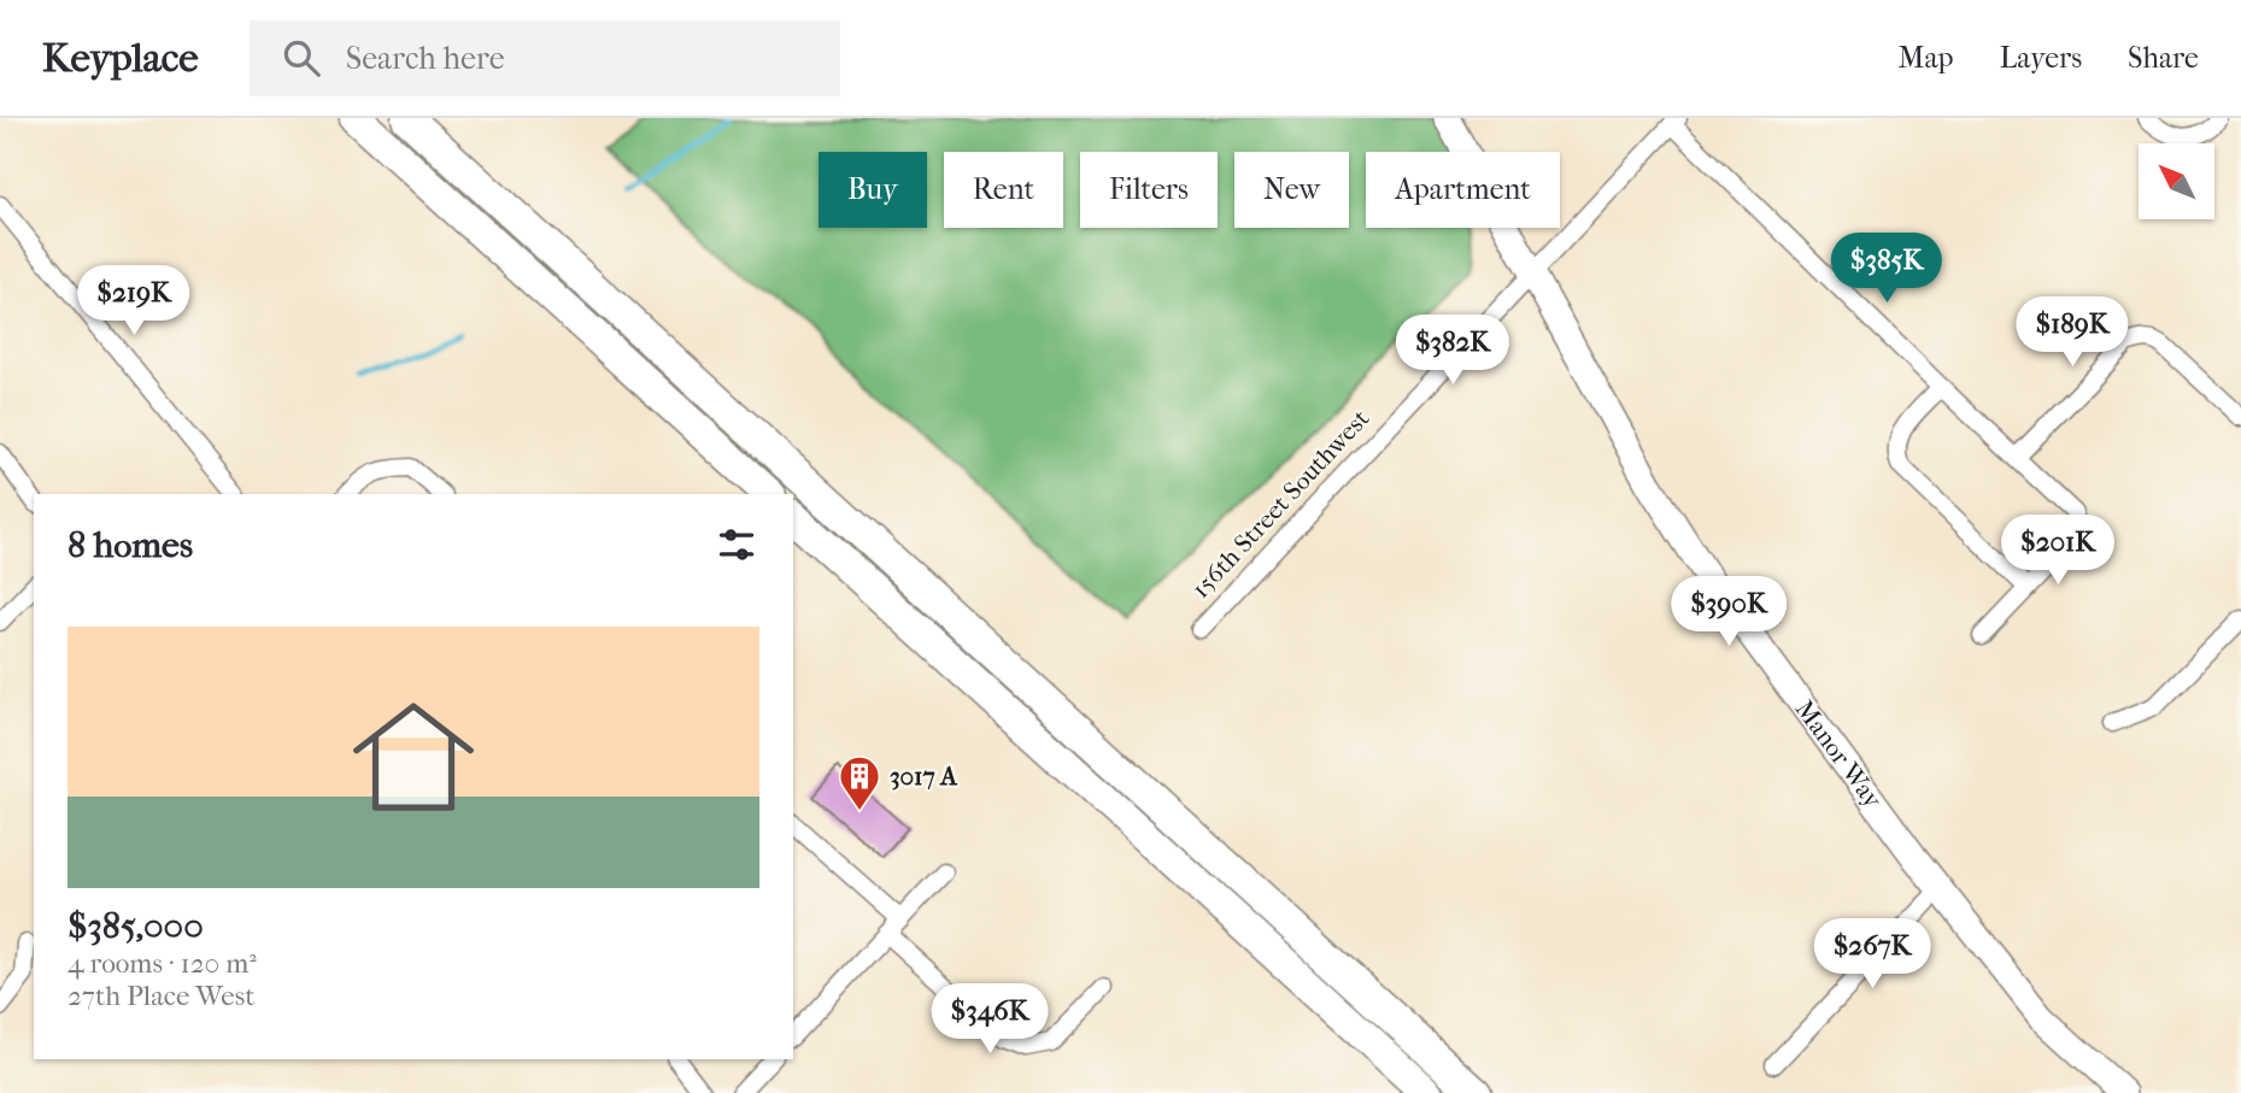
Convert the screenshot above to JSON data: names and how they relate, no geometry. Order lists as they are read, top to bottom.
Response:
{
  "streets": {
    "street": ["156th Street Southwest", "Manor Way"]
  },
  "crossings": [
    ["156th Street Southwest", "Manor Way"]
  ],
  "places": {
    "building": ["3017 A"]
  },
  "north": "top left",
  "page": {
    "header": "Keyplace",
    "search": "Search here",
    "nav": ["Map", "Layers", "Share"],
    "chip": [
      "Buy",
      "Rent",
      "Filters",
      "New",
      "Apartment"
    ],
    "price": [
      "$385K",
      "$219K",
      "$189K",
      "$382K",
      "$201K",
      "$390K",
      "$267K",
      "$346K"
    ],
    "heading": "8 homes",
    "list": [
      {
        "name": "$385,000",
        "note": "4 rooms · 120 m² · 27th Place West"
      }
    ]
  }
}
